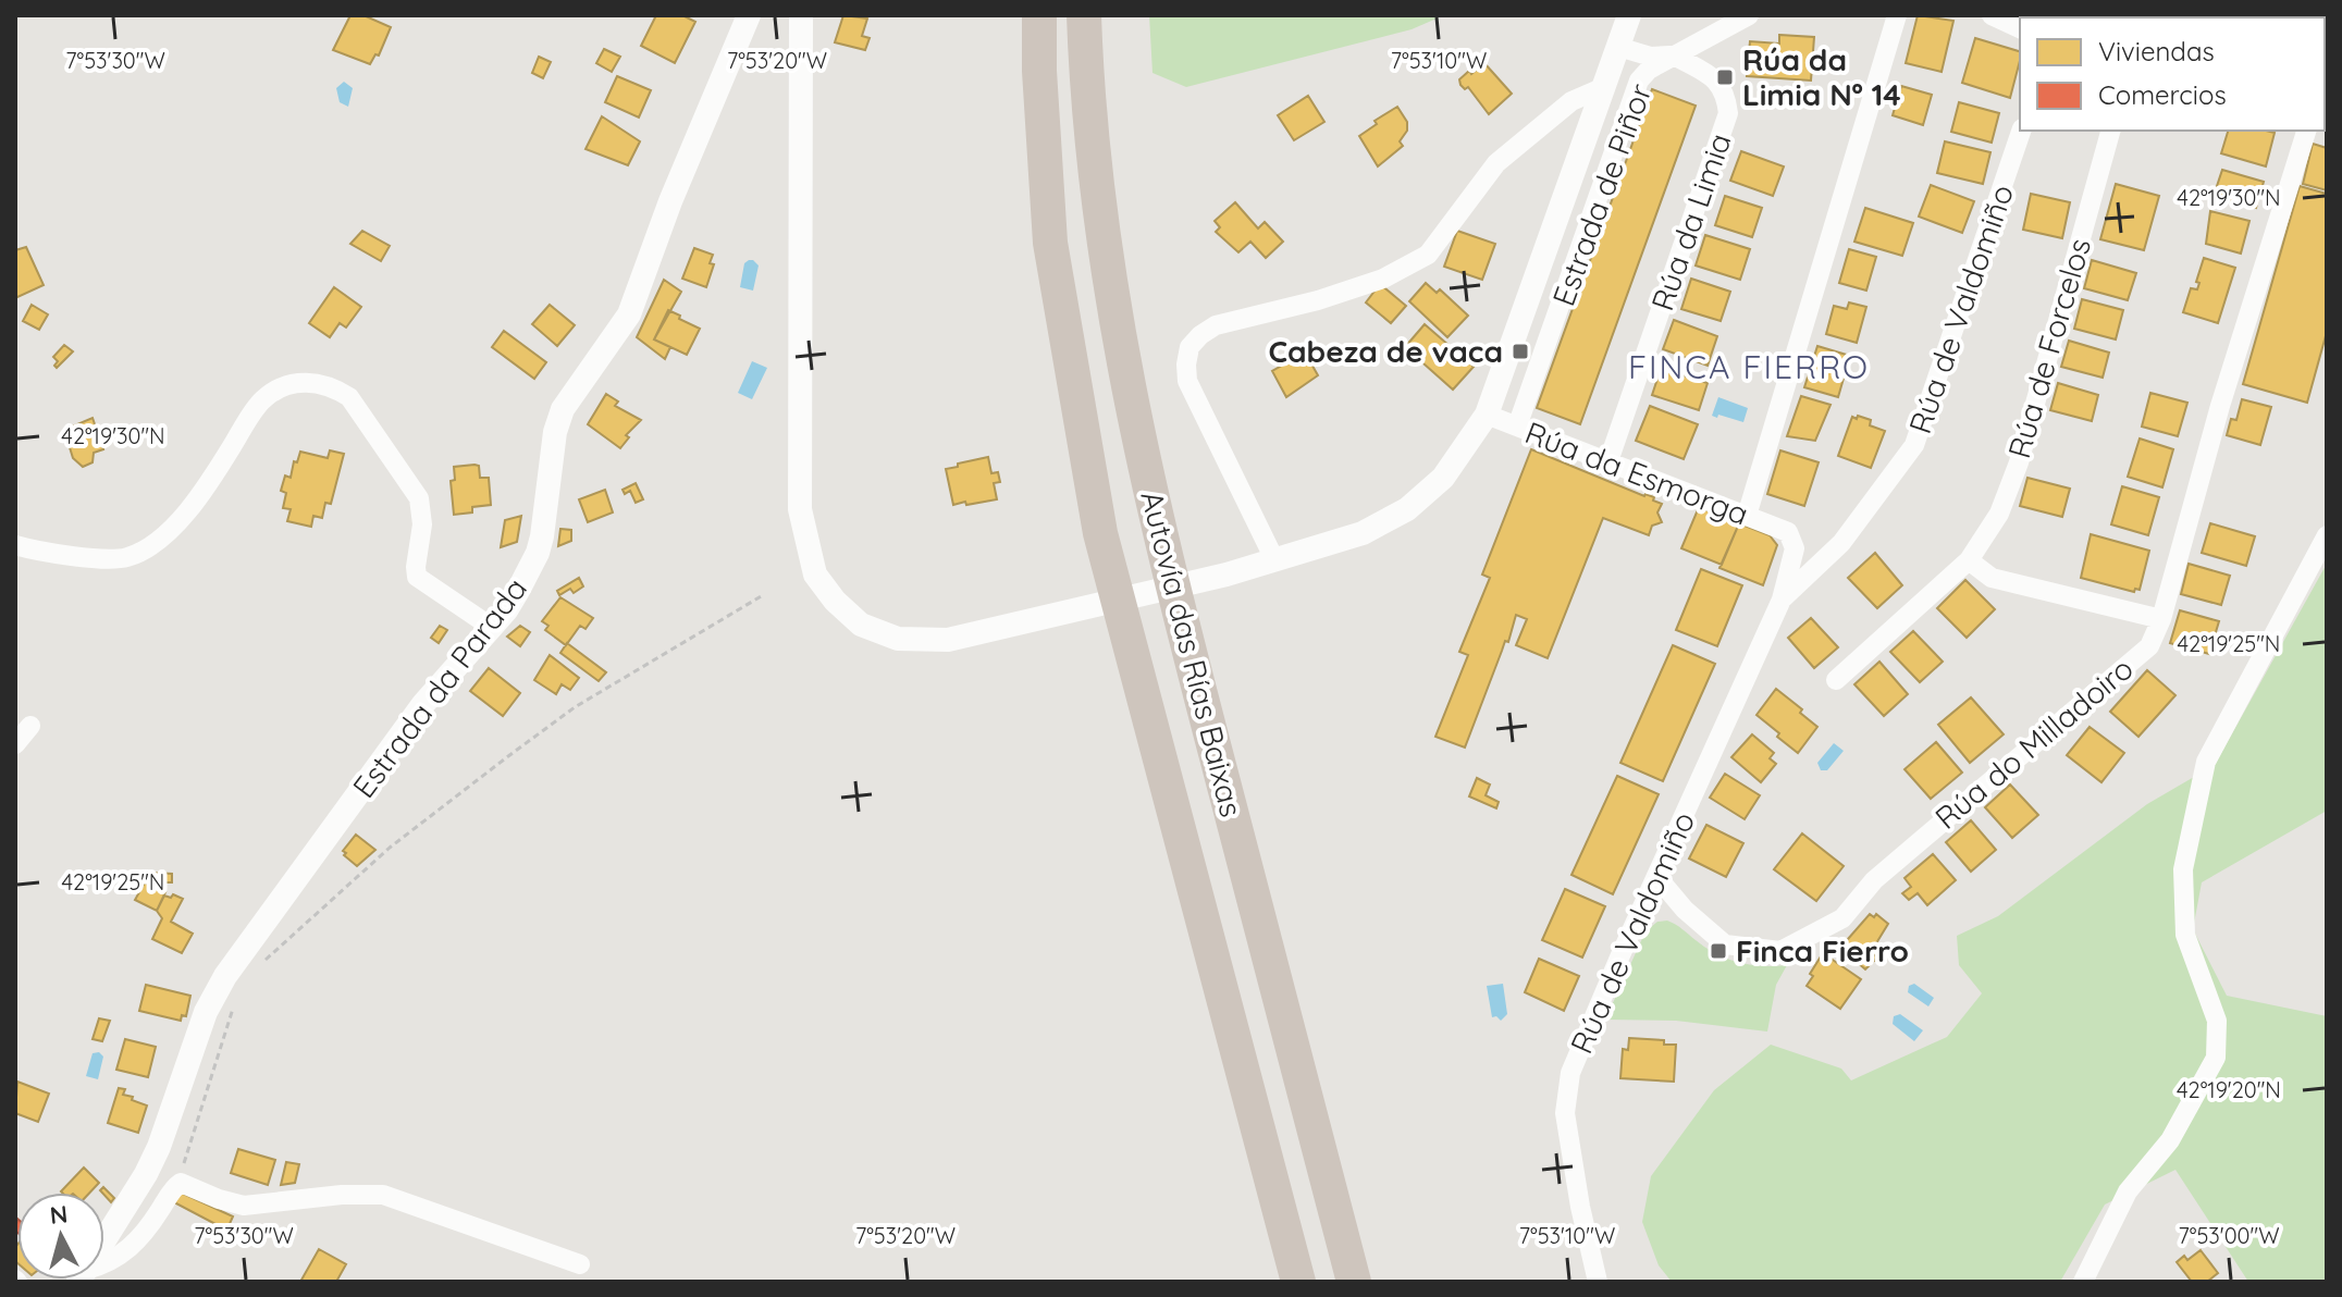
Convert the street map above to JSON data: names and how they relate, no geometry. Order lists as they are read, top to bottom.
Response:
{
  "streets": {
    "highway": ["Autovía das Rías Baixas"],
    "street": [
      "Estrada de Piñor",
      "Rúa da Limia",
      "Rúa de Valdomiño",
      "Rúa de Forcelos",
      "Rúa da Esmorga",
      "Estrada da Parada",
      "Rúa do Milladoiro"
    ]
  },
  "crossings": [
    ["Estrada de Piñor", "Rúa da Limia"],
    ["Estrada de Piñor", "Rúa da Esmorga"],
    ["Rúa da Limia", "Rúa da Esmorga"],
    ["Rúa de Valdomiño", "Rúa da Esmorga"],
    ["Rúa de Valdomiño", "Rúa do Milladoiro"]
  ],
  "districts": ["FINCA FIERRO"],
  "places": {
    "transit": ["Rúa da Limia Nº 14", "Cabeza de vaca", "Finca Fierro"]
  },
  "legend": ["Viviendas", "Comercios"],
  "north": "top",
  "coordinates": [
    "7°53'30\"W",
    "7°53'20\"W",
    "7°53'10\"W",
    "42°19'30\"N",
    "42°19'25\"N",
    "42°19'20\"N",
    "7°53'00\"W"
  ]
}
